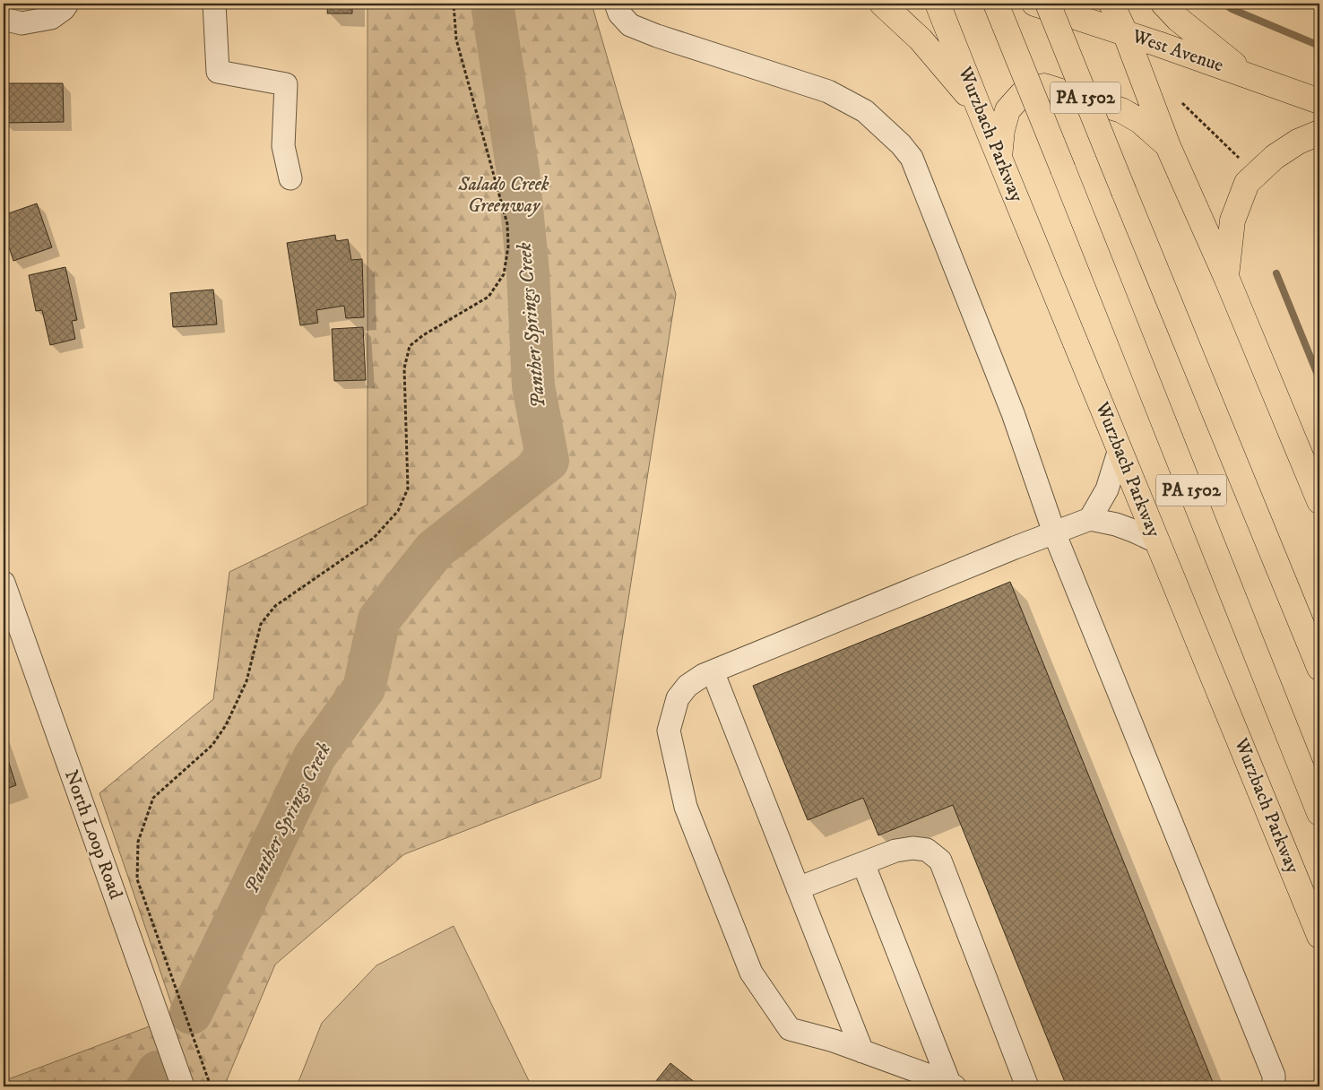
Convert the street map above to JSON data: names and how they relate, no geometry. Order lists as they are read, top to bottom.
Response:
{
  "streets": {
    "main road": ["West Avenue", "PA 1502", "Wurzbach Parkway"],
    "street": ["North Loop Road"]
  },
  "water": ["Panther Springs Creek"],
  "parks": ["Salado Creek Greenway"]
}
